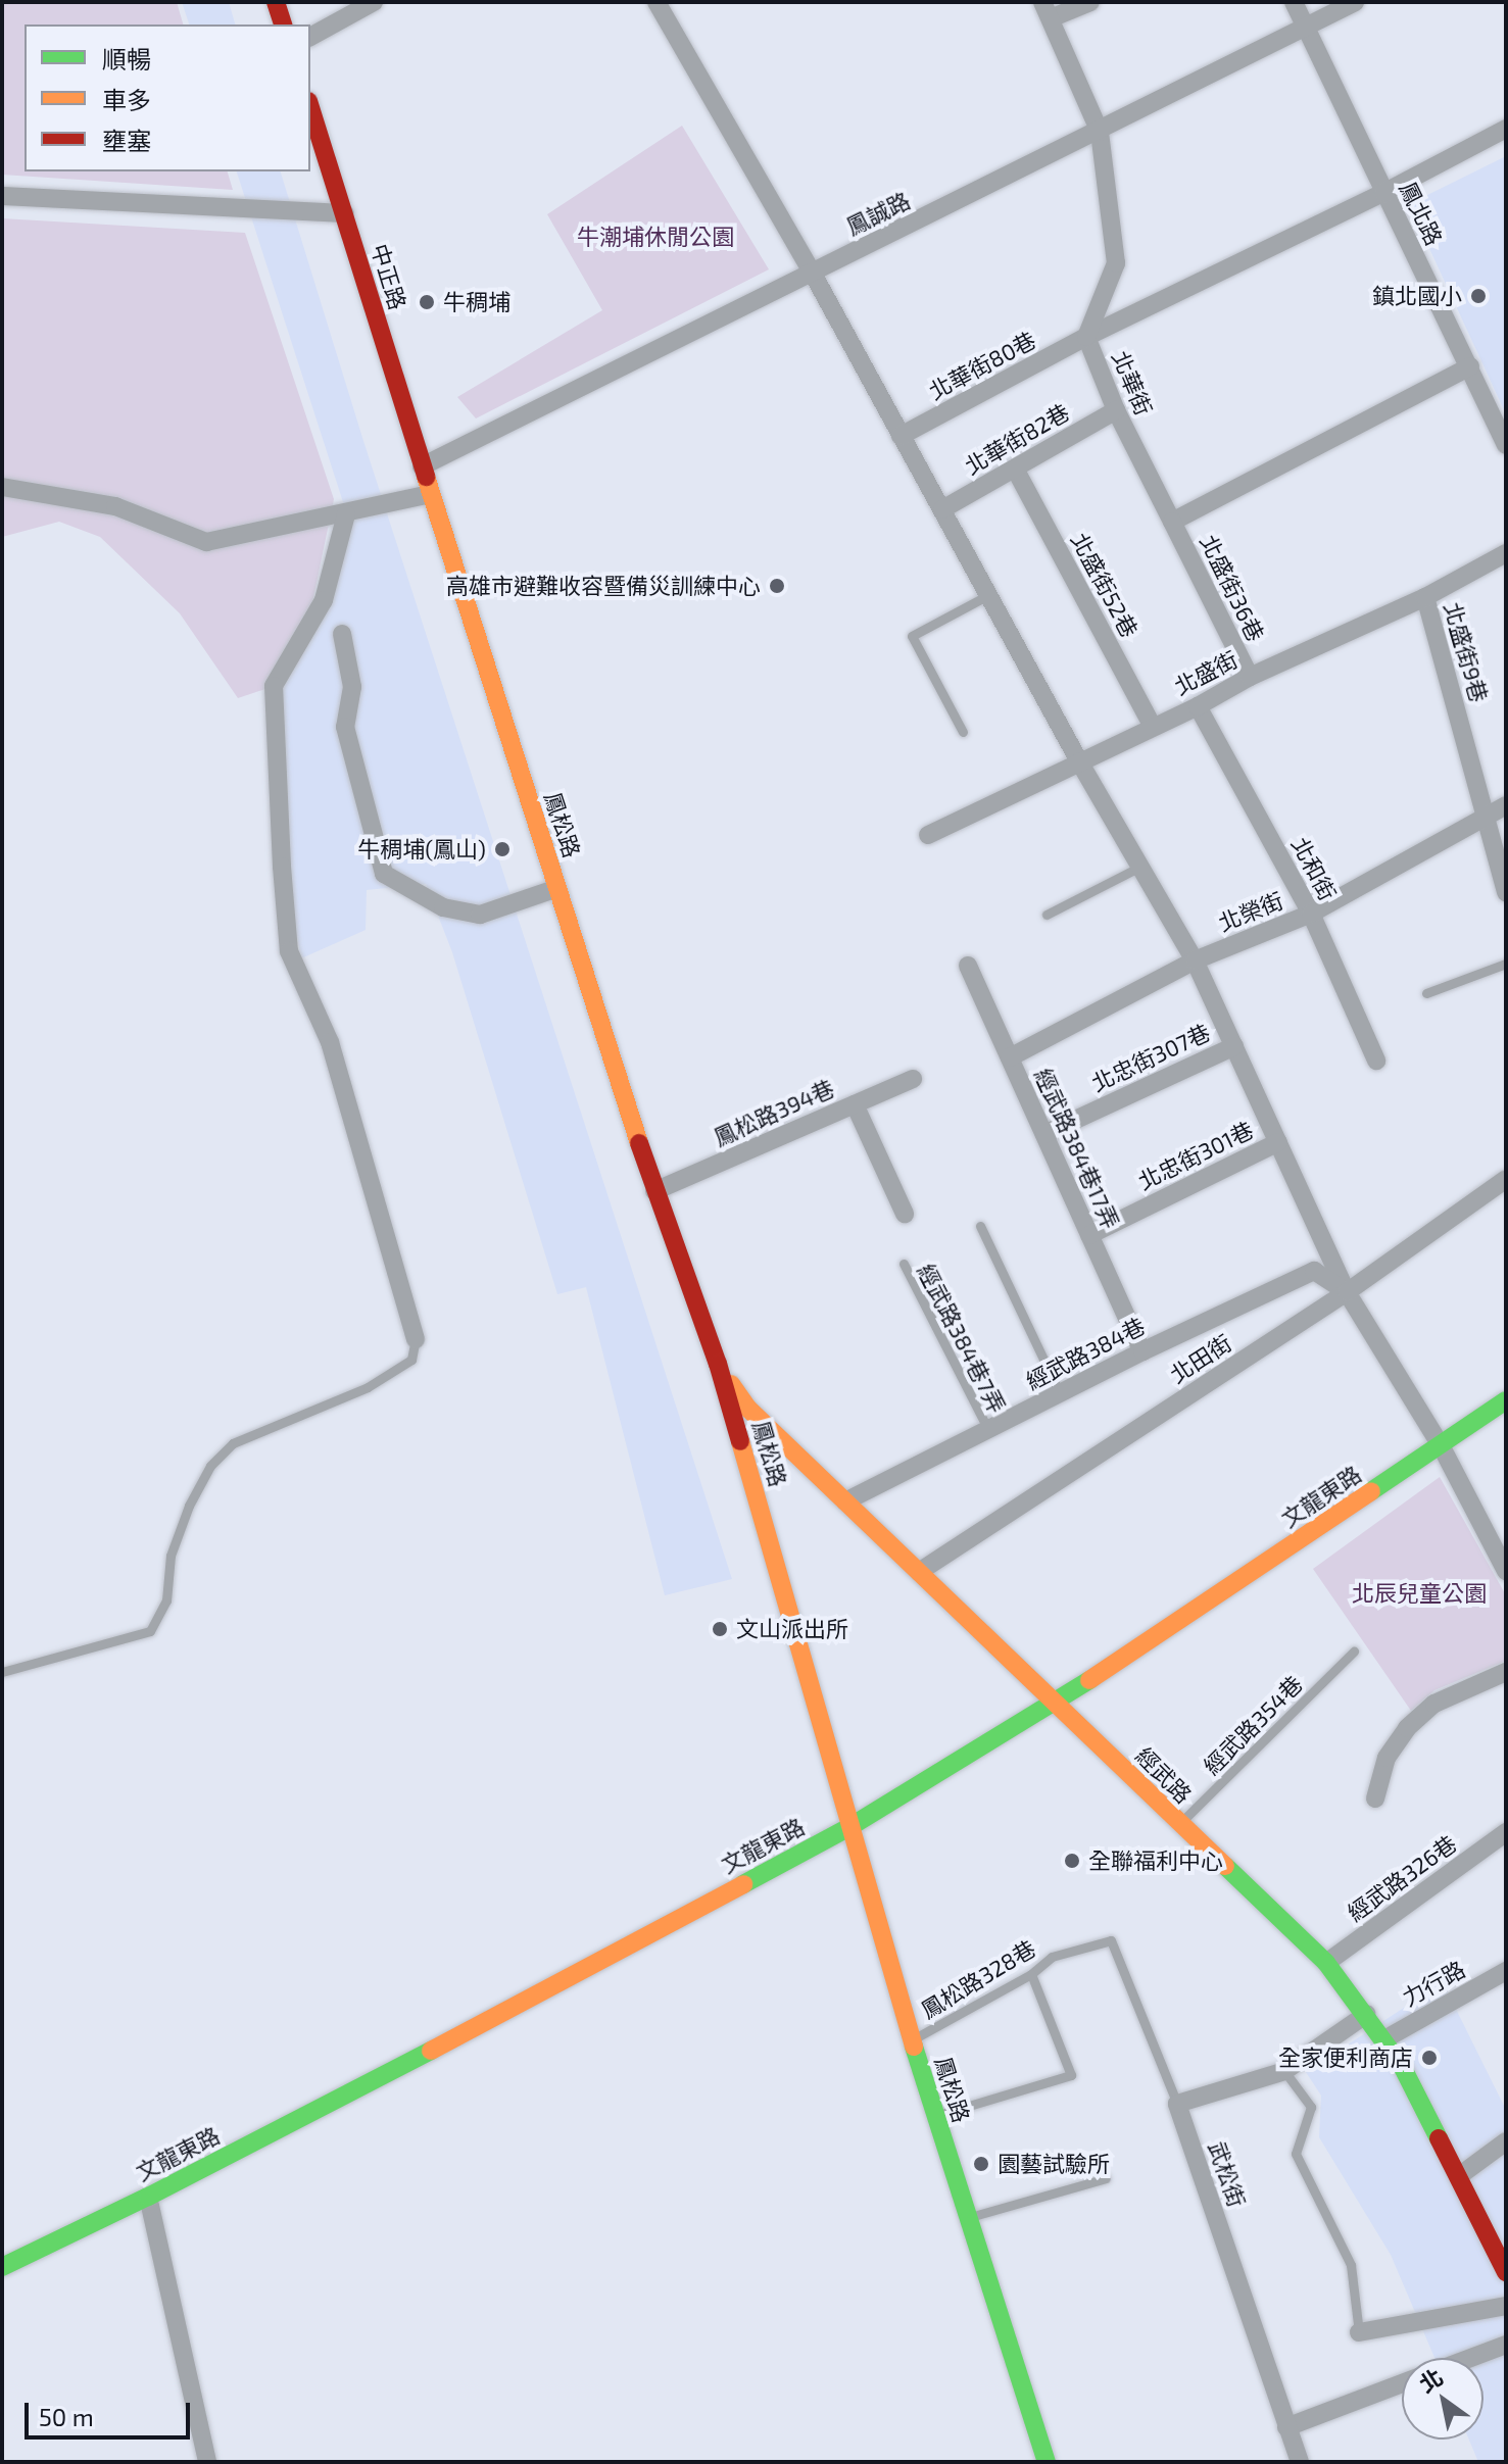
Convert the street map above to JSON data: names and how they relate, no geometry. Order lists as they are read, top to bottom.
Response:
{
  "streets": {
    "street": [
      "鳳誠路",
      "鳳北路",
      "中正路",
      "北華街80巷",
      "北華街",
      "北華街82巷",
      "北盛街52巷",
      "北盛街36巷",
      "北盛街9巷",
      "北盛街",
      "鳳松路",
      "北和街",
      "北榮街",
      "北忠街307巷",
      "鳳松路394巷",
      "經武路384巷17弄",
      "北忠街301巷",
      "經武路384巷",
      "北田街",
      "文龍東路",
      "經武路",
      "經武路326巷",
      "力行路",
      "武松街"
    ],
    "lane": ["經武路384巷7弄", "經武路354巷", "鳳松路328巷"]
  },
  "crossings": [
    ["鳳誠路", "鳳北路"],
    ["鳳誠路", "中正路"],
    ["鳳誠路", "鳳松路"],
    ["鳳北路", "北華街"],
    ["中正路", "鳳松路"],
    ["北華街80巷", "北華街"],
    ["北華街", "北華街82巷"],
    ["北華街", "北盛街36巷"],
    ["北華街82巷", "北盛街52巷"],
    ["北盛街52巷", "北盛街"],
    ["北盛街36巷", "北盛街"],
    ["北盛街9巷", "北盛街"],
    ["北盛街9巷", "北榮街"],
    ["北盛街", "北和街"],
    ["鳳松路", "鳳松路394巷"],
    ["鳳松路", "文龍東路"],
    ["鳳松路", "經武路"],
    ["鳳松路", "鳳松路328巷"],
    ["北和街", "北榮街"],
    ["北榮街", "經武路384巷17弄"],
    ["北忠街307巷", "經武路384巷17弄"],
    ["經武路384巷17弄", "北忠街301巷"],
    ["經武路384巷17弄", "經武路384巷"],
    ["經武路384巷7弄", "經武路384巷"],
    ["經武路384巷", "北田街"],
    ["經武路384巷", "經武路"],
    ["北田街", "經武路"],
    ["文龍東路", "經武路"],
    ["經武路354巷", "經武路"],
    ["經武路", "經武路326巷"],
    ["經武路", "力行路"],
    ["鳳松路328巷", "武松街"]
  ],
  "parks": ["牛潮埔休閒公園", "北辰兒童公園"],
  "places": [
    "鎮北國小",
    "牛稠埔",
    "高雄市避難收容暨備災訓練中心",
    "牛稠埔(鳳山)",
    "文山派出所",
    "全聯福利中心",
    "全家便利商店",
    "園藝試驗所"
  ],
  "legend": ["順暢", "車多", "壅塞"],
  "scale_bar": "50 m",
  "north": "top left"
}
